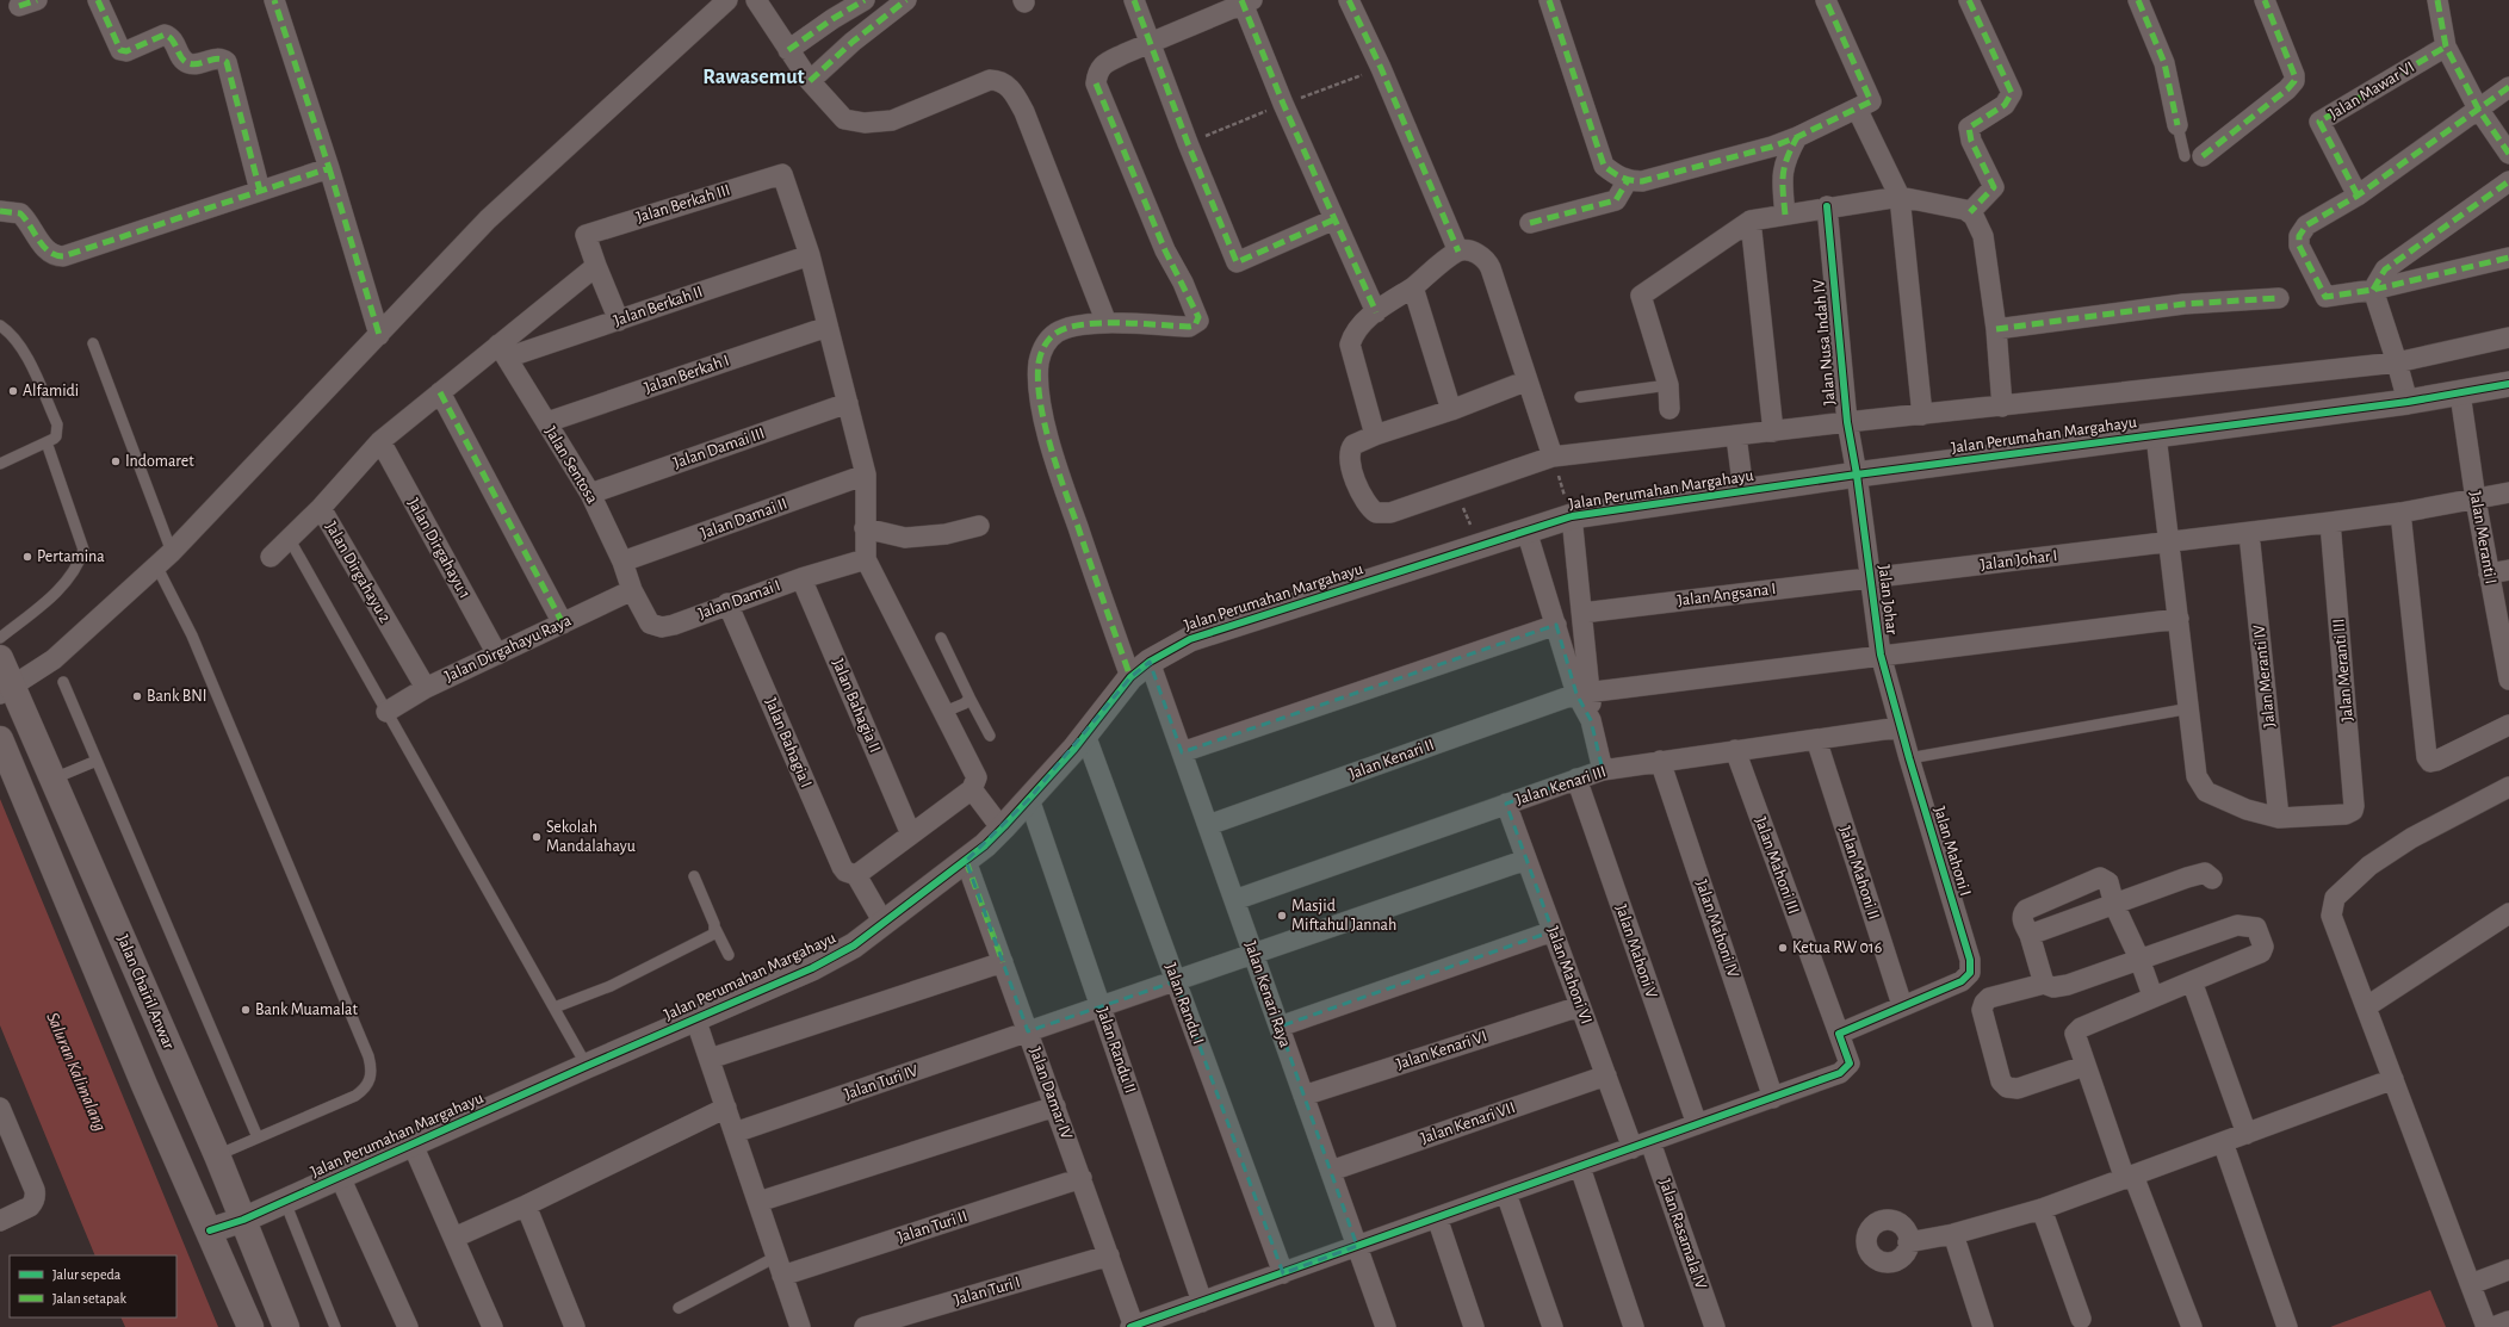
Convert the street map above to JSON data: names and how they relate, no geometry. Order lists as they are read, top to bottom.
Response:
{
  "streets": {
    "main road": ["Jalan Chairil Anwar"],
    "street": [
      "Jalan Mawar VI",
      "Jalan Berkah III",
      "Jalan Berkah II",
      "Jalan Nusa Indah IV",
      "Jalan Berkah I",
      "Jalan Perumahan Margahayu",
      "Jalan Damai III",
      "Jalan Sentosa",
      "Jalan Damai II",
      "Jalan Meranti I",
      "Jalan Dirgahayu 1",
      "Jalan Johar I",
      "Jalan Dirgahayu 2",
      "Jalan Angsana I",
      "Jalan Damai I",
      "Jalan Johar",
      "Jalan Dirgahayu Raya",
      "Jalan Meranti III",
      "Jalan Meranti IV",
      "Jalan Bahagia II",
      "Jalan Bahagia I",
      "Jalan Kenari II",
      "Jalan Kenari III",
      "Jalan Mahoni I",
      "Jalan Mahoni III",
      "Jalan Mahoni II",
      "Jalan Mahoni IV",
      "Jalan Mahoni V",
      "Jalan Mahoni VI",
      "Jalan Kenari Raya",
      "Jalan Randu I",
      "Jalan Randu II",
      "Jalan Kenari VI",
      "Jalan Turi IV",
      "Jalan Damar IV",
      "Jalan Kenari VII",
      "Jalan Turi II",
      "Jalan Rasamala IV",
      "Jalan Turi I"
    ]
  },
  "crossings": [
    ["Jalan Berkah III", "Jalan Berkah II"],
    ["Jalan Berkah III", "Jalan Dirgahayu 2"],
    ["Jalan Berkah II", "Jalan Sentosa"],
    ["Jalan Berkah II", "Jalan Dirgahayu 2"],
    ["Jalan Nusa Indah IV", "Jalan Perumahan Margahayu"],
    ["Jalan Nusa Indah IV", "Jalan Johar"],
    ["Jalan Berkah I", "Jalan Sentosa"],
    ["Jalan Perumahan Margahayu", "Jalan Meranti I"],
    ["Jalan Perumahan Margahayu", "Jalan Johar"],
    ["Jalan Perumahan Margahayu", "Jalan Bahagia I"],
    ["Jalan Perumahan Margahayu", "Jalan Chairil Anwar"],
    ["Jalan Perumahan Margahayu", "Jalan Kenari Raya"],
    ["Jalan Perumahan Margahayu", "Jalan Randu I"],
    ["Jalan Perumahan Margahayu", "Jalan Randu II"],
    ["Jalan Perumahan Margahayu", "Jalan Damar IV"],
    ["Jalan Damai III", "Jalan Sentosa"],
    ["Jalan Sentosa", "Jalan Damai II"],
    ["Jalan Sentosa", "Jalan Dirgahayu 2"],
    ["Jalan Sentosa", "Jalan Damai I"],
    ["Jalan Sentosa", "Jalan Dirgahayu Raya"],
    ["Jalan Meranti I", "Jalan Johar I"],
    ["Jalan Dirgahayu 1", "Jalan Dirgahayu 2"],
    ["Jalan Dirgahayu 1", "Jalan Dirgahayu Raya"],
    ["Jalan Johar I", "Jalan Angsana I"],
    ["Jalan Johar I", "Jalan Johar"],
    ["Jalan Johar I", "Jalan Meranti III"],
    ["Jalan Johar I", "Jalan Meranti IV"],
    ["Jalan Dirgahayu 2", "Jalan Dirgahayu Raya"],
    ["Jalan Angsana I", "Jalan Johar"],
    ["Jalan Damai I", "Jalan Dirgahayu Raya"],
    ["Jalan Damai I", "Jalan Bahagia II"],
    ["Jalan Damai I", "Jalan Bahagia I"],
    ["Jalan Johar", "Jalan Kenari II"],
    ["Jalan Johar", "Jalan Kenari III"],
    ["Jalan Johar", "Jalan Mahoni I"],
    ["Jalan Meranti III", "Jalan Meranti IV"],
    ["Jalan Kenari II", "Jalan Kenari Raya"],
    ["Jalan Kenari III", "Jalan Mahoni I"],
    ["Jalan Kenari III", "Jalan Mahoni III"],
    ["Jalan Kenari III", "Jalan Mahoni II"],
    ["Jalan Kenari III", "Jalan Mahoni IV"],
    ["Jalan Kenari III", "Jalan Mahoni V"],
    ["Jalan Kenari III", "Jalan Mahoni VI"],
    ["Jalan Kenari III", "Jalan Kenari Raya"],
    ["Jalan Mahoni I", "Jalan Mahoni II"],
    ["Jalan Mahoni III", "Jalan Mahoni IV"],
    ["Jalan Mahoni VI", "Jalan Kenari VI"],
    ["Jalan Mahoni VI", "Jalan Turi IV"],
    ["Jalan Mahoni VI", "Jalan Kenari VII"],
    ["Jalan Mahoni VI", "Jalan Rasamala IV"],
    ["Jalan Kenari Raya", "Jalan Kenari VI"],
    ["Jalan Kenari Raya", "Jalan Turi IV"],
    ["Jalan Kenari Raya", "Jalan Kenari VII"],
    ["Jalan Randu I", "Jalan Turi IV"],
    ["Jalan Randu II", "Jalan Turi IV"],
    ["Jalan Turi IV", "Jalan Damar IV"],
    ["Jalan Damar IV", "Jalan Turi II"],
    ["Jalan Damar IV", "Jalan Turi I"]
  ],
  "districts": ["Rawasemut"],
  "water": ["Saluran Kalimalang"],
  "places": [
    "Alfamidi",
    "Indomaret",
    "Pertamina",
    "Bank BNI",
    "Sekolah Mandalahayu",
    "Masjid Miftahul Jannah",
    "Ketua RW 016",
    "Bank Muamalat"
  ],
  "legend": ["Jalur sepeda", "Jalan setapak"]
}
